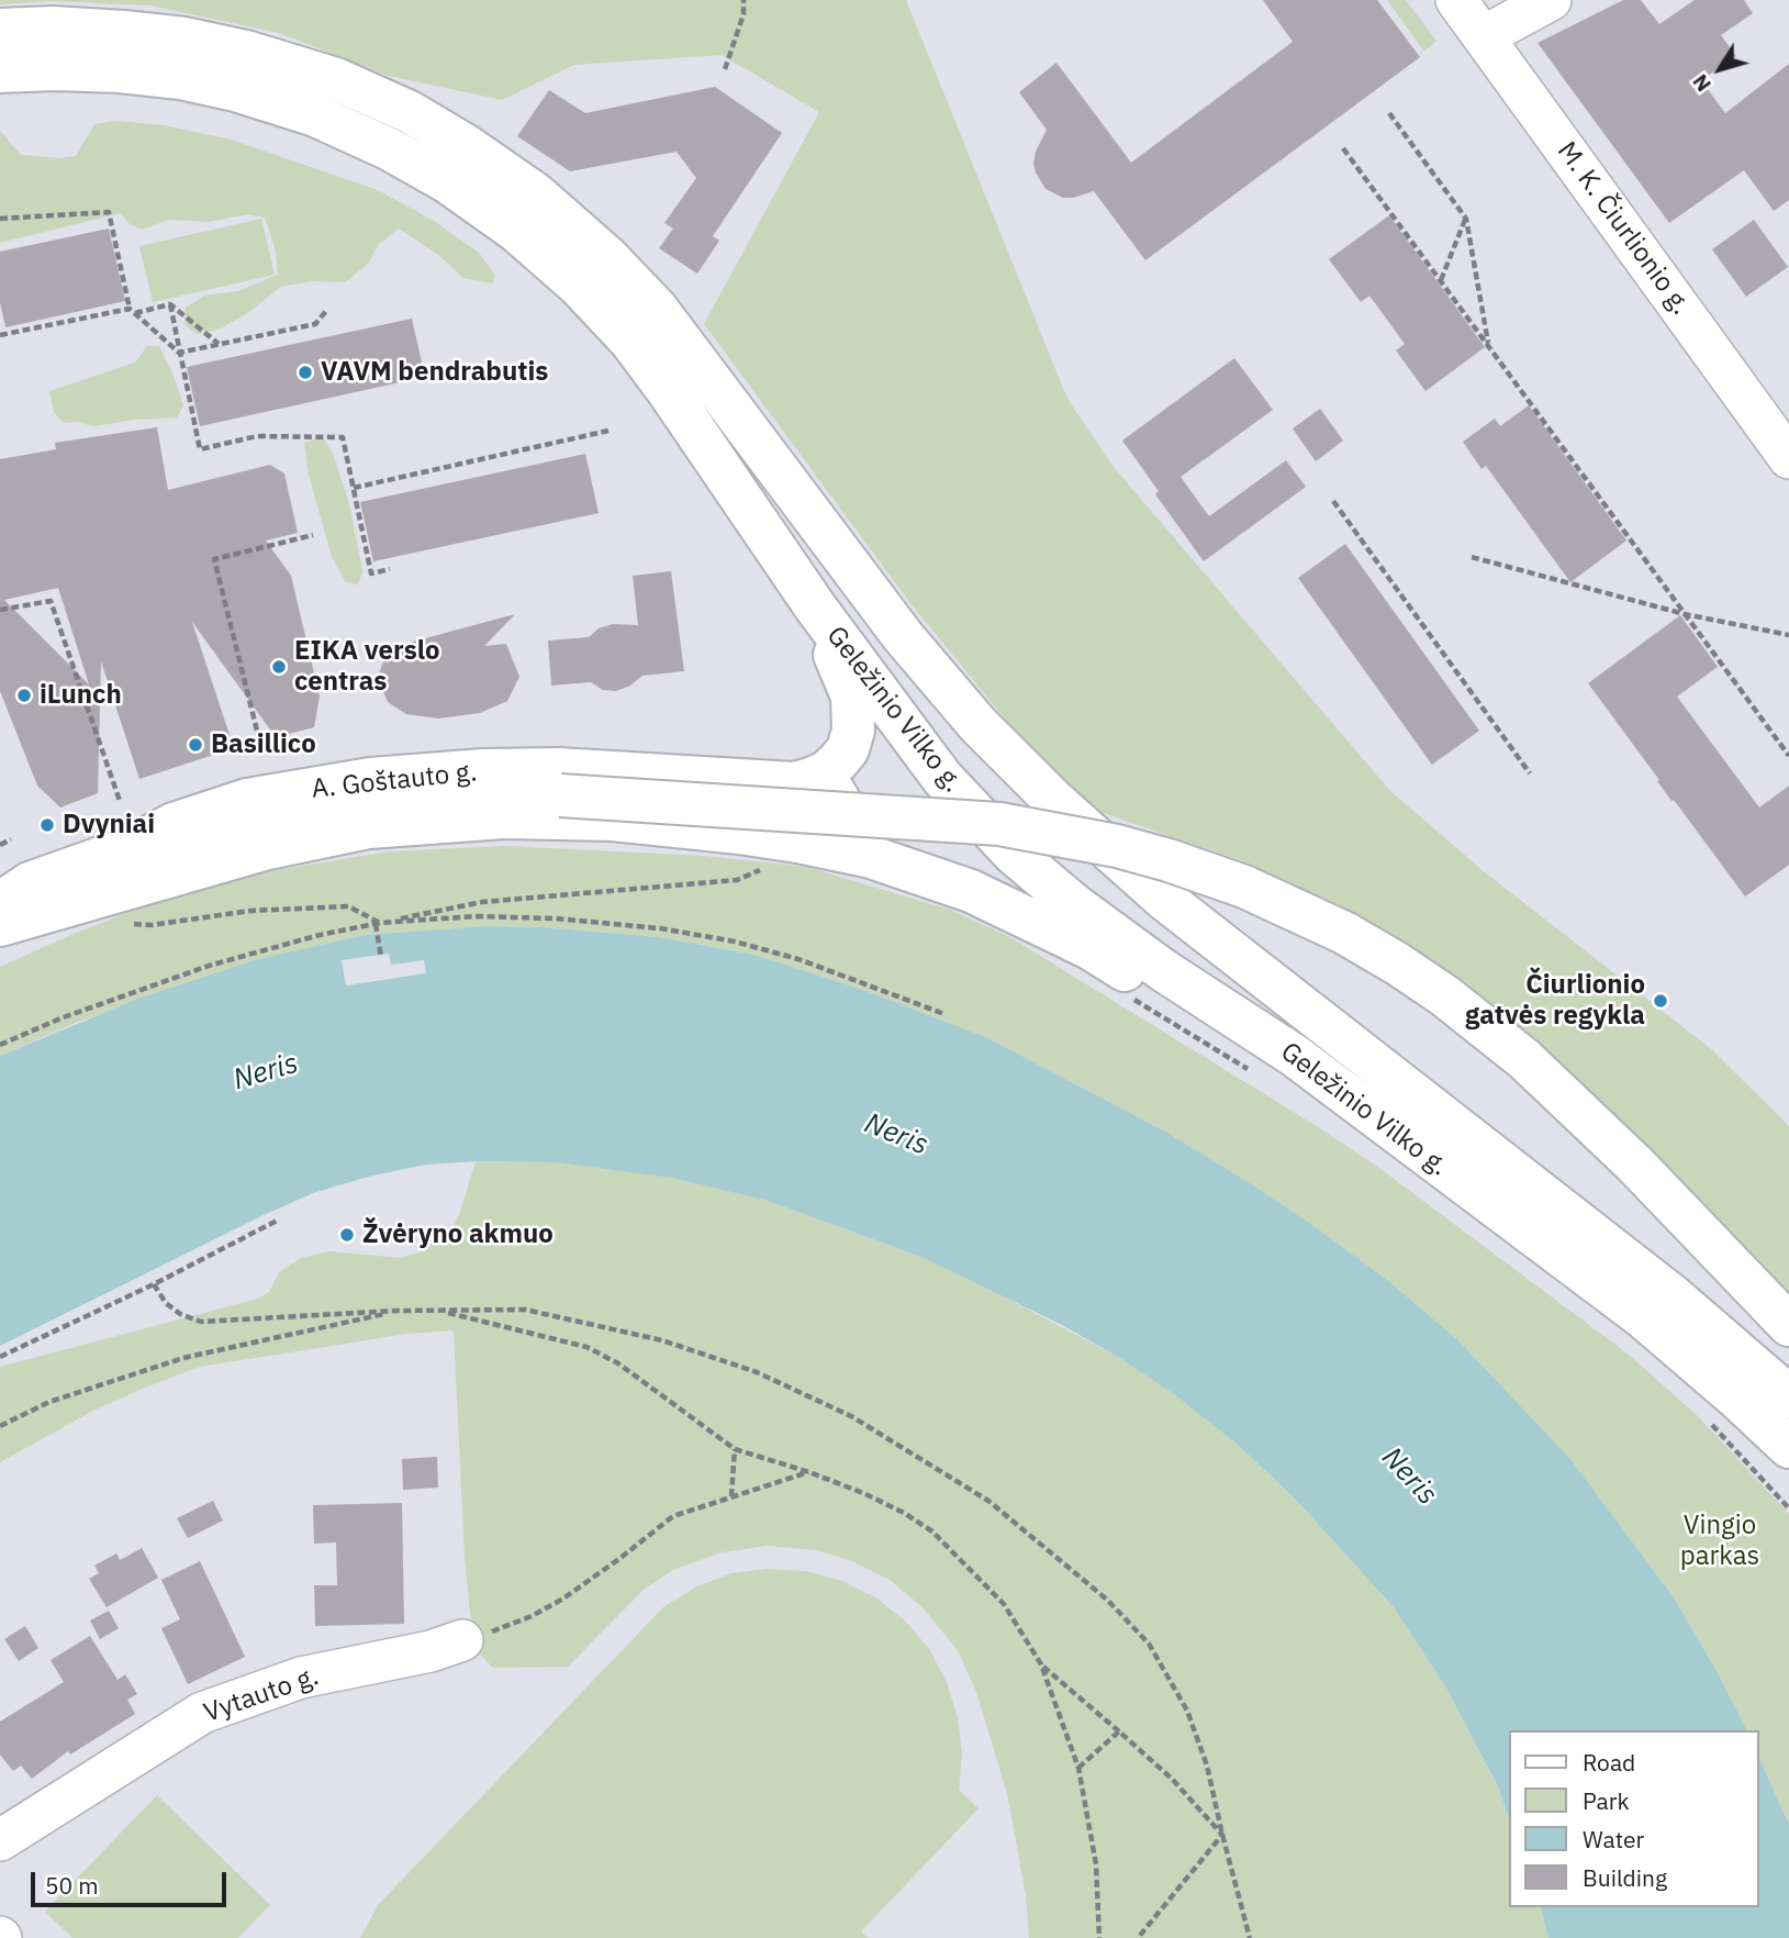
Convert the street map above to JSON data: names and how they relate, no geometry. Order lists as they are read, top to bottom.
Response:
{
  "streets": {
    "main road": ["Geležinio Vilko g.", "A. Goštauto g."],
    "street": ["M. K. Čiurlionio g.", "Vytauto g."]
  },
  "crossings": [
    ["Geležinio Vilko g.", "A. Goštauto g."]
  ],
  "water": ["Neris"],
  "parks": ["Vingio parkas"],
  "places": [
    "VAVM bendrabutis",
    "EIKA verslo centras",
    "iLunch",
    "Basillico",
    "Dvyniai",
    "Čiurlionio gatvės regykla",
    "Žvėryno akmuo"
  ],
  "legend": [
    "Road",
    "Park",
    "Water",
    "Building"
  ],
  "scale_bar": "50 m",
  "north": "bottom left"
}
